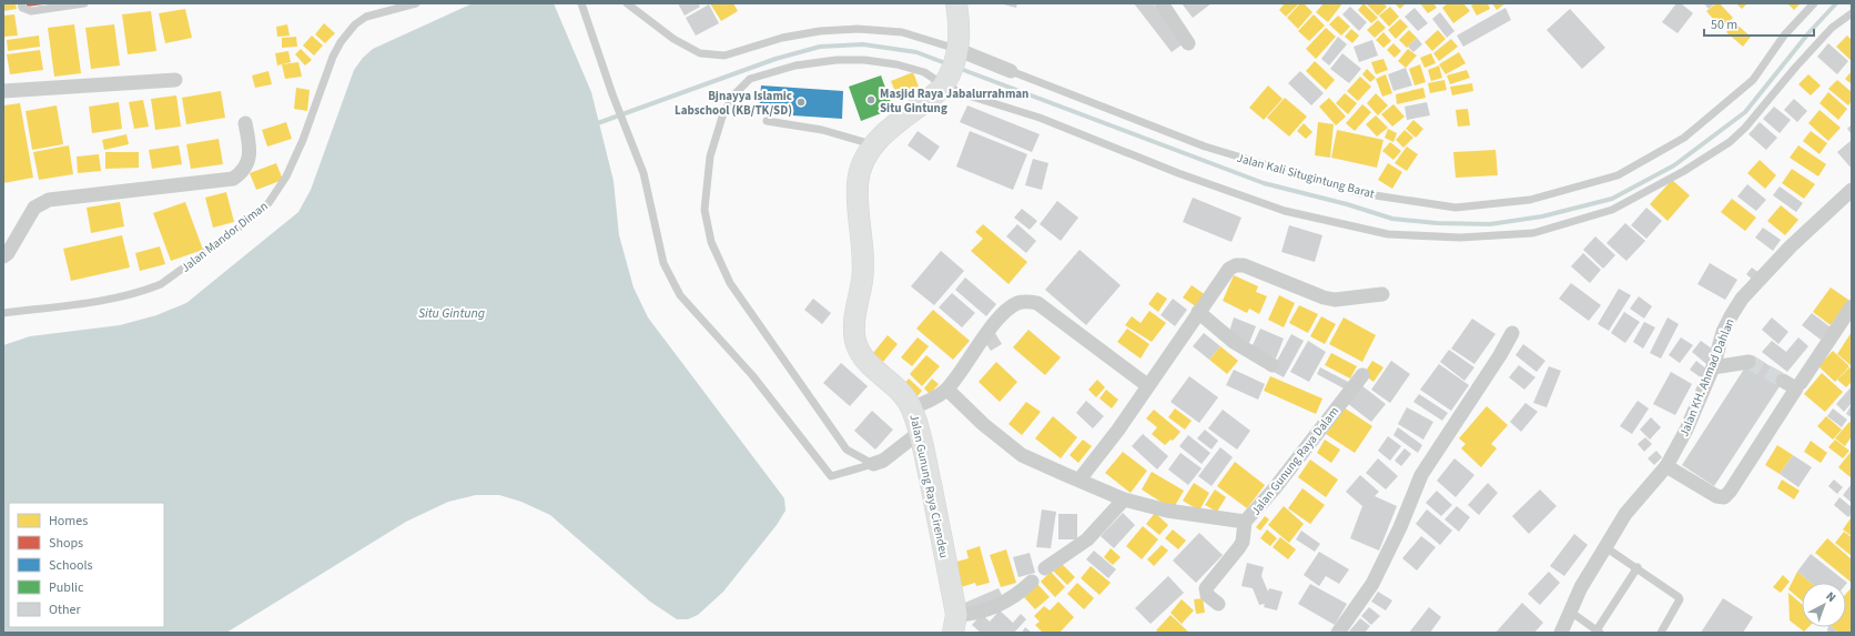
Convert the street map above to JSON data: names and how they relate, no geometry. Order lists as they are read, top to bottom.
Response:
{
  "streets": {
    "street": [
      "Jalan Kali Situgintung Barat",
      "Jalan KH. Ahmad Dahlan",
      "Jalan Gunung Raya Dalam",
      "Jalan Gunung Raya Cirendeu"
    ],
    "lane": ["Jalan Mandor Diman"]
  },
  "crossings": [
    ["Jalan Kali Situgintung Barat", "Jalan Gunung Raya Cirendeu"]
  ],
  "water": ["Situ Gintung"],
  "places": ["Masjid Raya Jabalurrahman Situ Gintung", "Bjnayya Islamic Labschool (KB/TK/SD)"],
  "legend": [
    "Homes",
    "Shops",
    "Schools",
    "Public",
    "Other"
  ],
  "scale_bar": "50 m",
  "north": "top right"
}
